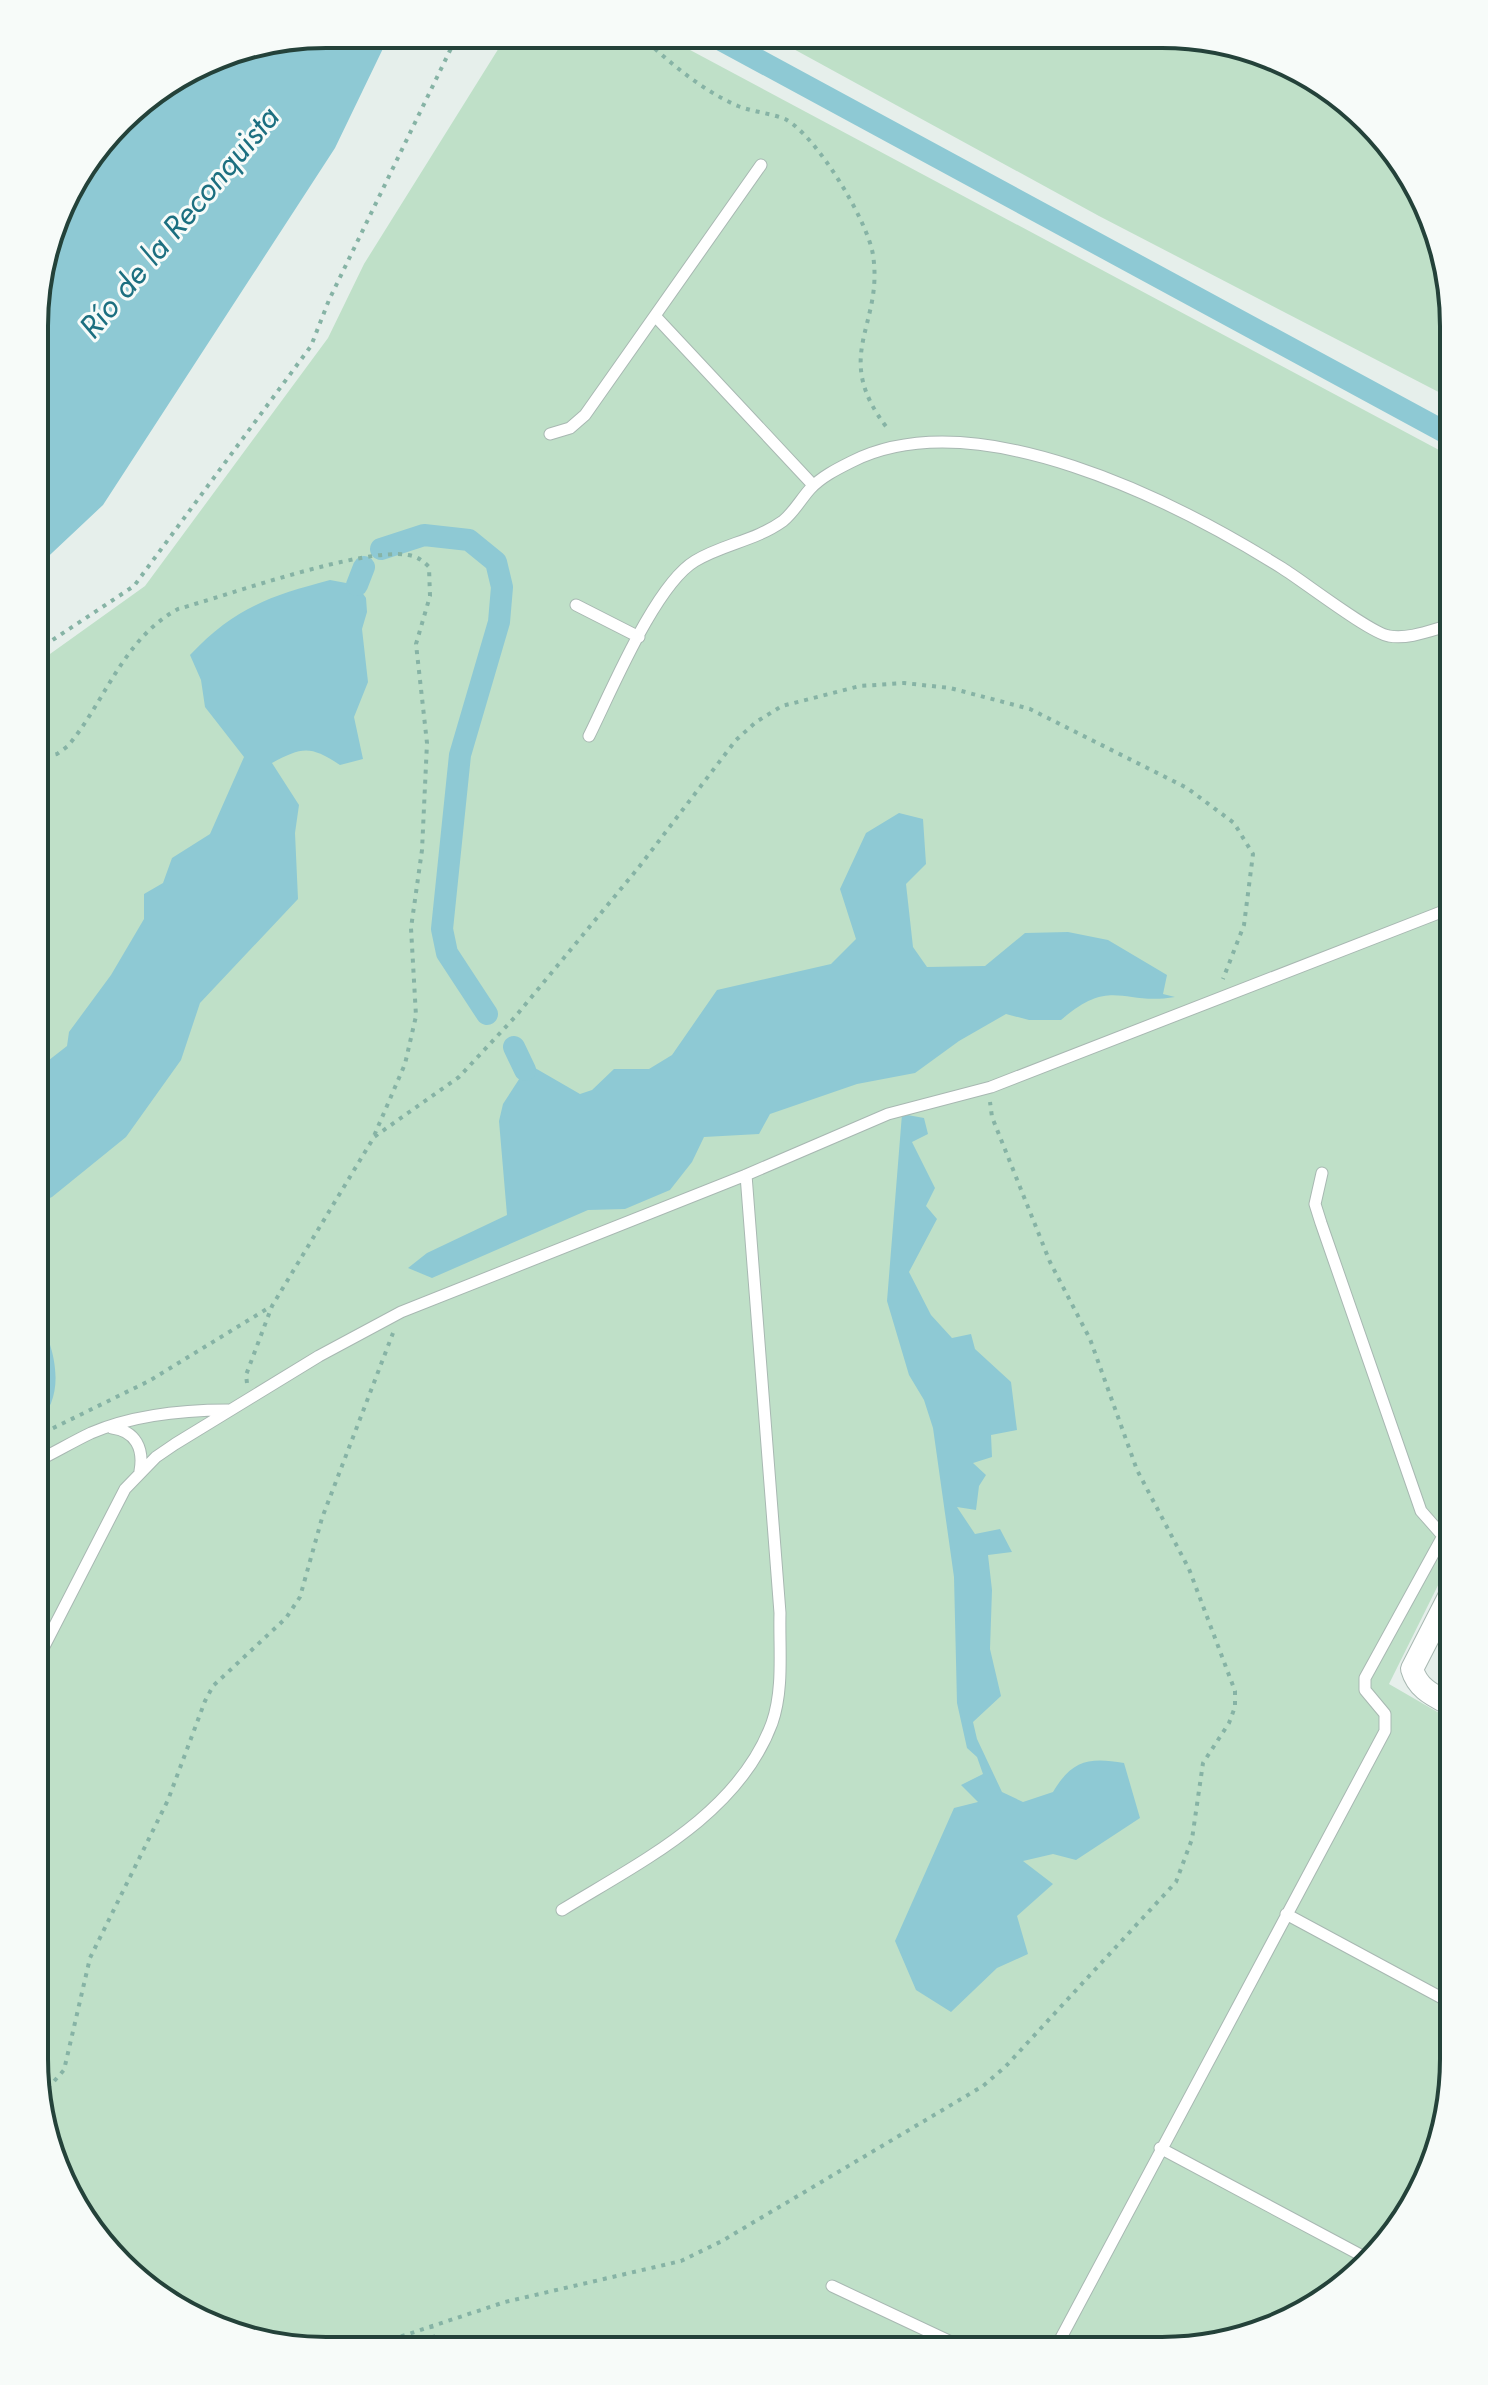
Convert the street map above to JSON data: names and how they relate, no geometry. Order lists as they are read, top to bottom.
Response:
{
  "water": ["Río de la Reconquista"]
}
